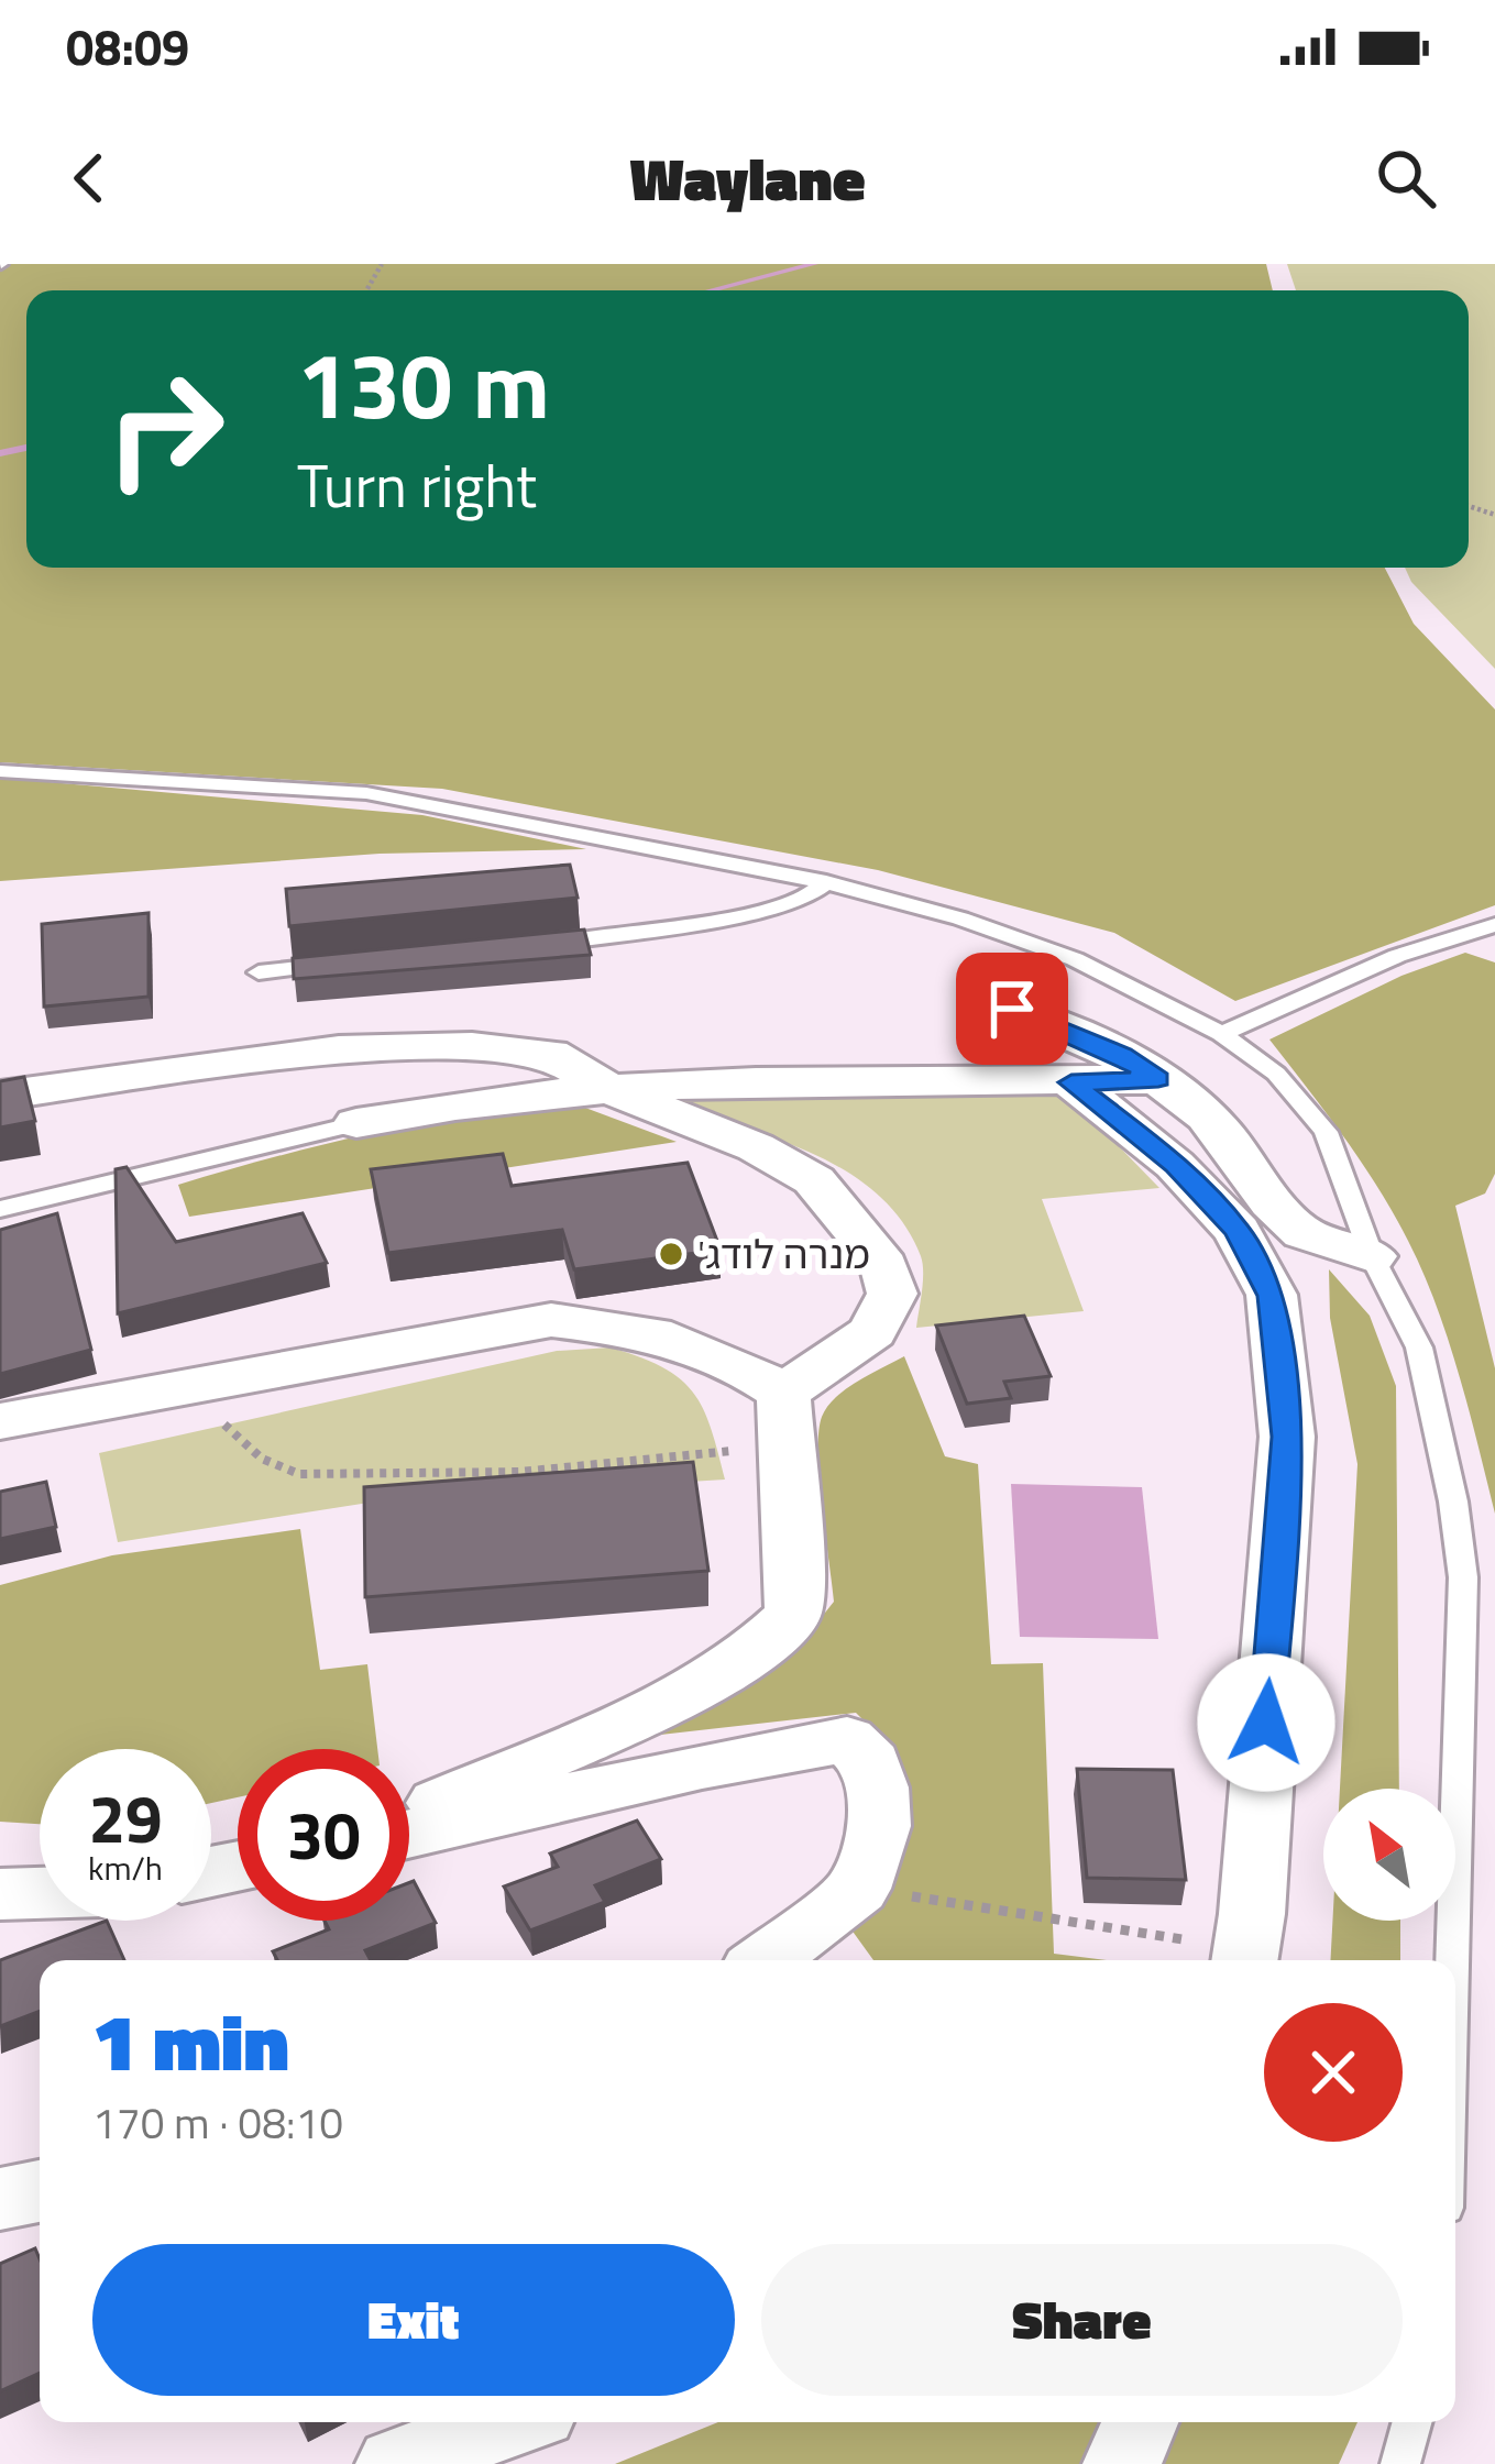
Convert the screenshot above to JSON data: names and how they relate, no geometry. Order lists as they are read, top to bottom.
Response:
{
  "places": ["'מנרה לודג"],
  "north": "top left",
  "page": {
    "status": "08:09",
    "header": "Waylane",
    "turn": ["130 m", "Turn right"],
    "speed": "29 km/h",
    "limit": "30",
    "heading": ["1 min", "170 m · 08:10"],
    "buttons": ["Exit", "Share"]
  }
}
